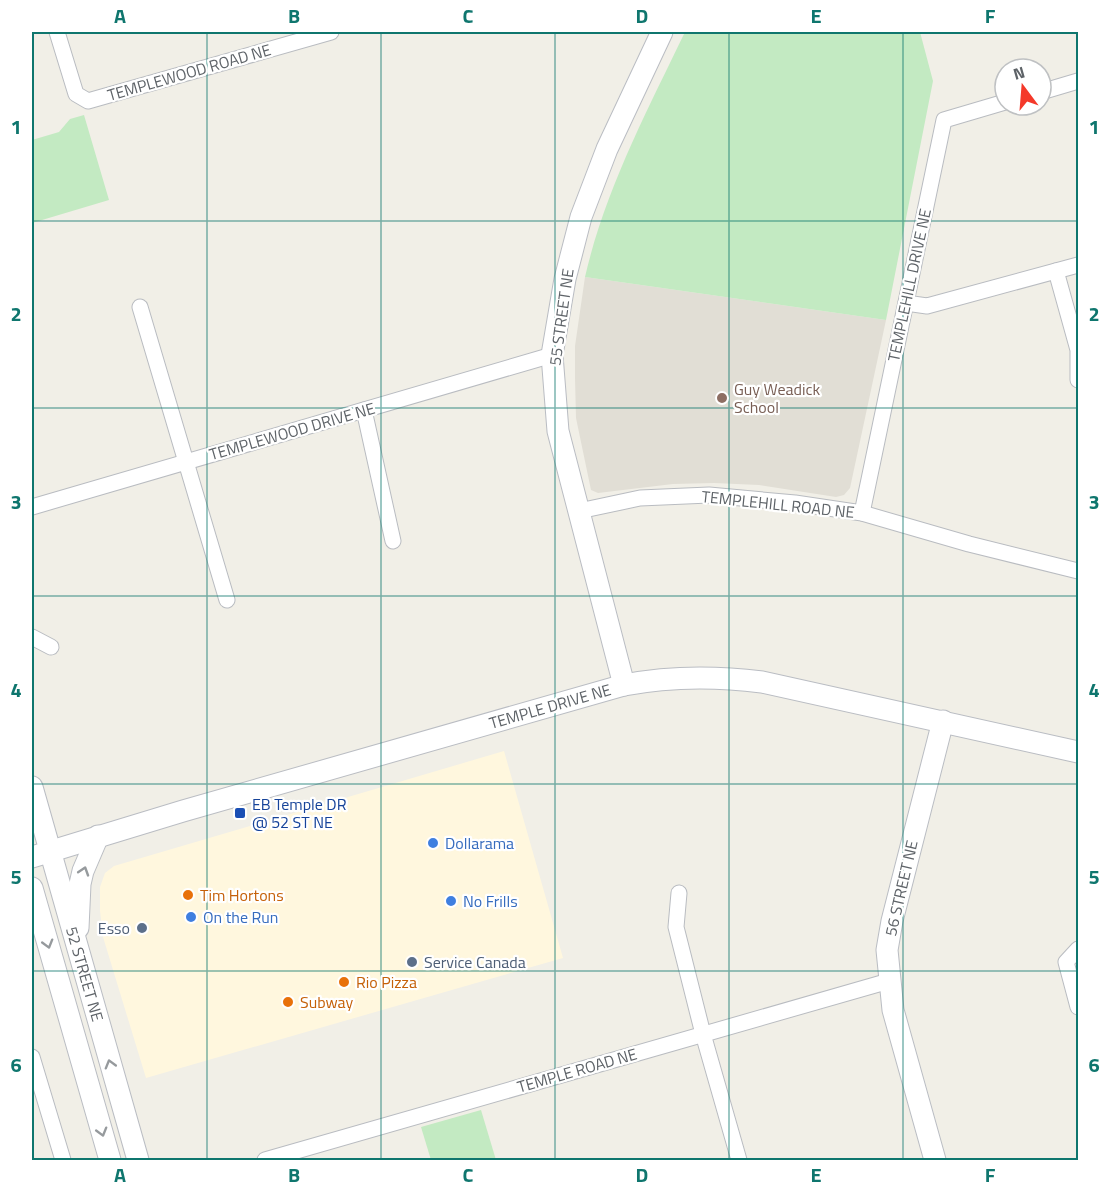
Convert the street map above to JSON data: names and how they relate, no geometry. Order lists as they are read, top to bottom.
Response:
{
  "streets": {
    "street": [
      "TEMPLEWOOD ROAD NE",
      "TEMPLEHILL DRIVE NE",
      "55 STREET NE",
      "TEMPLEWOOD DRIVE NE",
      "TEMPLEHILL ROAD NE",
      "TEMPLE DRIVE NE",
      "56 STREET NE",
      "52 STREET NE",
      "TEMPLE ROAD NE"
    ]
  },
  "crossings": [
    ["TEMPLEHILL DRIVE NE", "TEMPLEHILL ROAD NE"],
    ["55 STREET NE", "TEMPLEWOOD DRIVE NE"],
    ["55 STREET NE", "TEMPLEHILL ROAD NE"],
    ["55 STREET NE", "TEMPLE DRIVE NE"],
    ["TEMPLE DRIVE NE", "56 STREET NE"],
    ["TEMPLE DRIVE NE", "52 STREET NE"],
    ["56 STREET NE", "TEMPLE ROAD NE"]
  ],
  "places": {
    "other": [
      "Guy Weadick School",
      "Dollarama",
      "Tim Hortons",
      "No Frills",
      "On the Run",
      "Esso",
      "Service Canada",
      "Rio Pizza",
      "Subway"
    ],
    "transit": ["EB Temple DR @ 52 ST NE"]
  },
  "north": "top",
  "grid": {
    "columns": [
      "A",
      "B",
      "C",
      "D",
      "E",
      "F"
    ],
    "rows": [
      "1",
      "2",
      "3",
      "4",
      "5",
      "6"
    ]
  }
}
